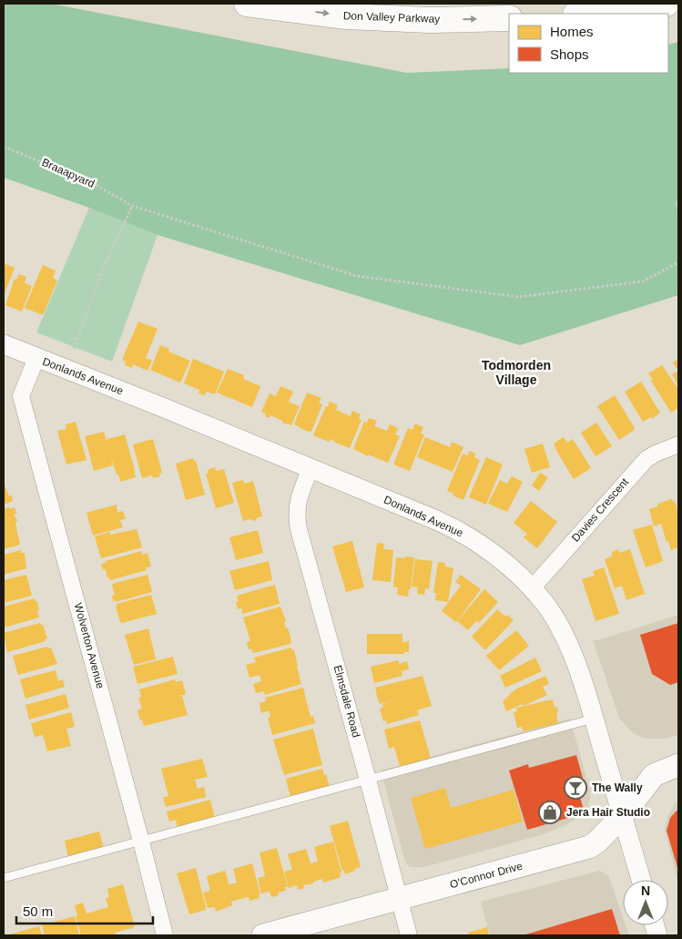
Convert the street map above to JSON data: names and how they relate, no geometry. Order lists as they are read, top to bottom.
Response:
{
  "streets": {
    "highway": ["Don Valley Parkway"],
    "main road": ["O'Connor Drive"],
    "street": [
      "Donlands Avenue",
      "Davies Crescent",
      "Wolverton Avenue",
      "Elmsdale Road"
    ],
    "path": ["Braaapyard"]
  },
  "crossings": [
    ["Donlands Avenue", "Davies Crescent"],
    ["Donlands Avenue", "Wolverton Avenue"],
    ["Donlands Avenue", "Elmsdale Road"],
    ["Donlands Avenue", "O'Connor Drive"],
    ["Elmsdale Road", "O'Connor Drive"]
  ],
  "one_way": ["Don Valley Parkway"],
  "districts": ["Todmorden Village"],
  "places": {
    "bar": ["The Wally"],
    "shop": ["Jera Hair Studio"]
  },
  "legend": ["Homes", "Shops"],
  "scale_bar": "50 m",
  "north": "top"
}
